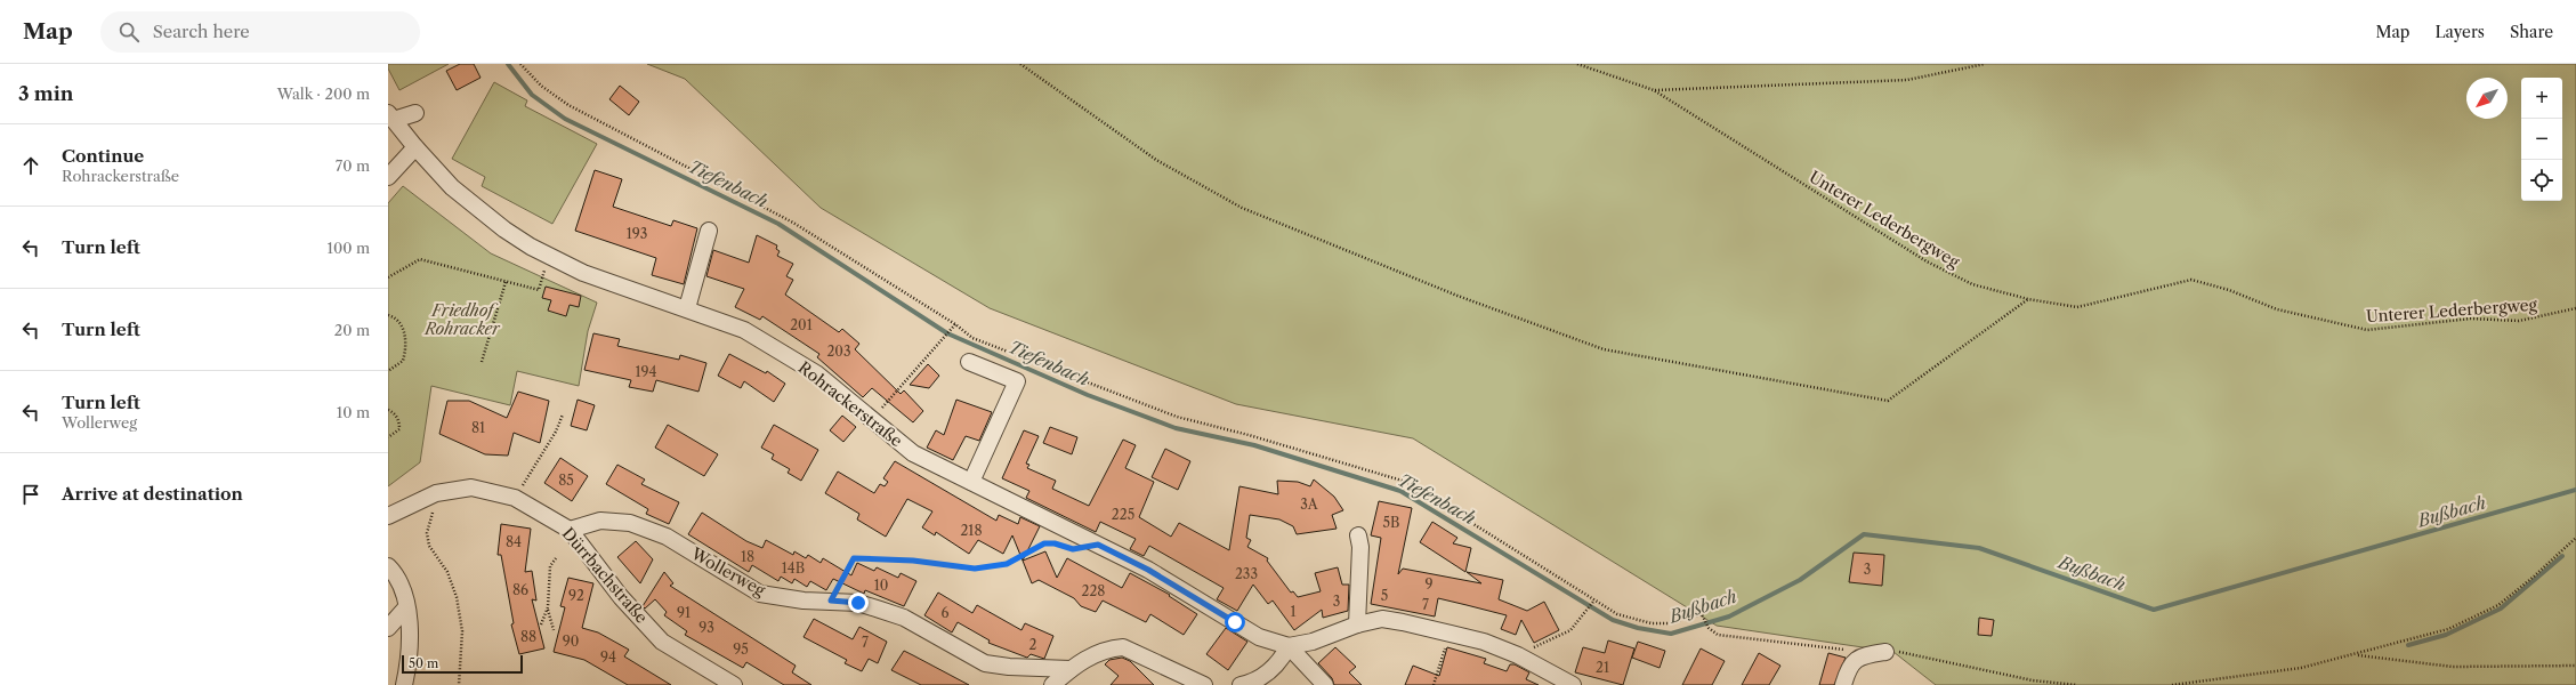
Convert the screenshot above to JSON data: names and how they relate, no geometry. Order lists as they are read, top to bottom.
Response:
{
  "streets": {
    "street": ["Rohrackerstraße", "Wollerweg", "Dürrbachstraße"],
    "path": ["Unterer Lederbergweg"]
  },
  "crossings": [
    ["Wollerweg", "Dürrbachstraße"]
  ],
  "water": ["Tiefenbach", "Bußbach"],
  "parks": ["Friedhof Rohracker"],
  "house_numbers": [
    "193",
    "201",
    "203",
    "194",
    "81",
    "85",
    "3A",
    "225",
    "5B",
    "218",
    "84",
    "18",
    "14B",
    "3",
    "233",
    "9",
    "10",
    "86",
    "228",
    "92",
    "5",
    "3",
    "7",
    "1",
    "91",
    "6",
    "93",
    "88",
    "90",
    "7",
    "2",
    "95",
    "94",
    "21"
  ],
  "scale_bar": "50 m",
  "north": "bottom left",
  "page": {
    "header": "Map",
    "search": "Search here",
    "nav": ["Map", "Layers", "Share"],
    "heading": ["3 min", "Walk · 200 m"],
    "map_buttons": ["+", "−"],
    "list": [
      ["Continue", "Rohrackerstraße", "70 m"],
      ["Turn left", "100 m"],
      ["Turn left", "20 m"],
      ["Turn left", "Wollerweg", "10 m"],
      "Arrive at destination"
    ],
    "scale": "50 m"
  }
}
